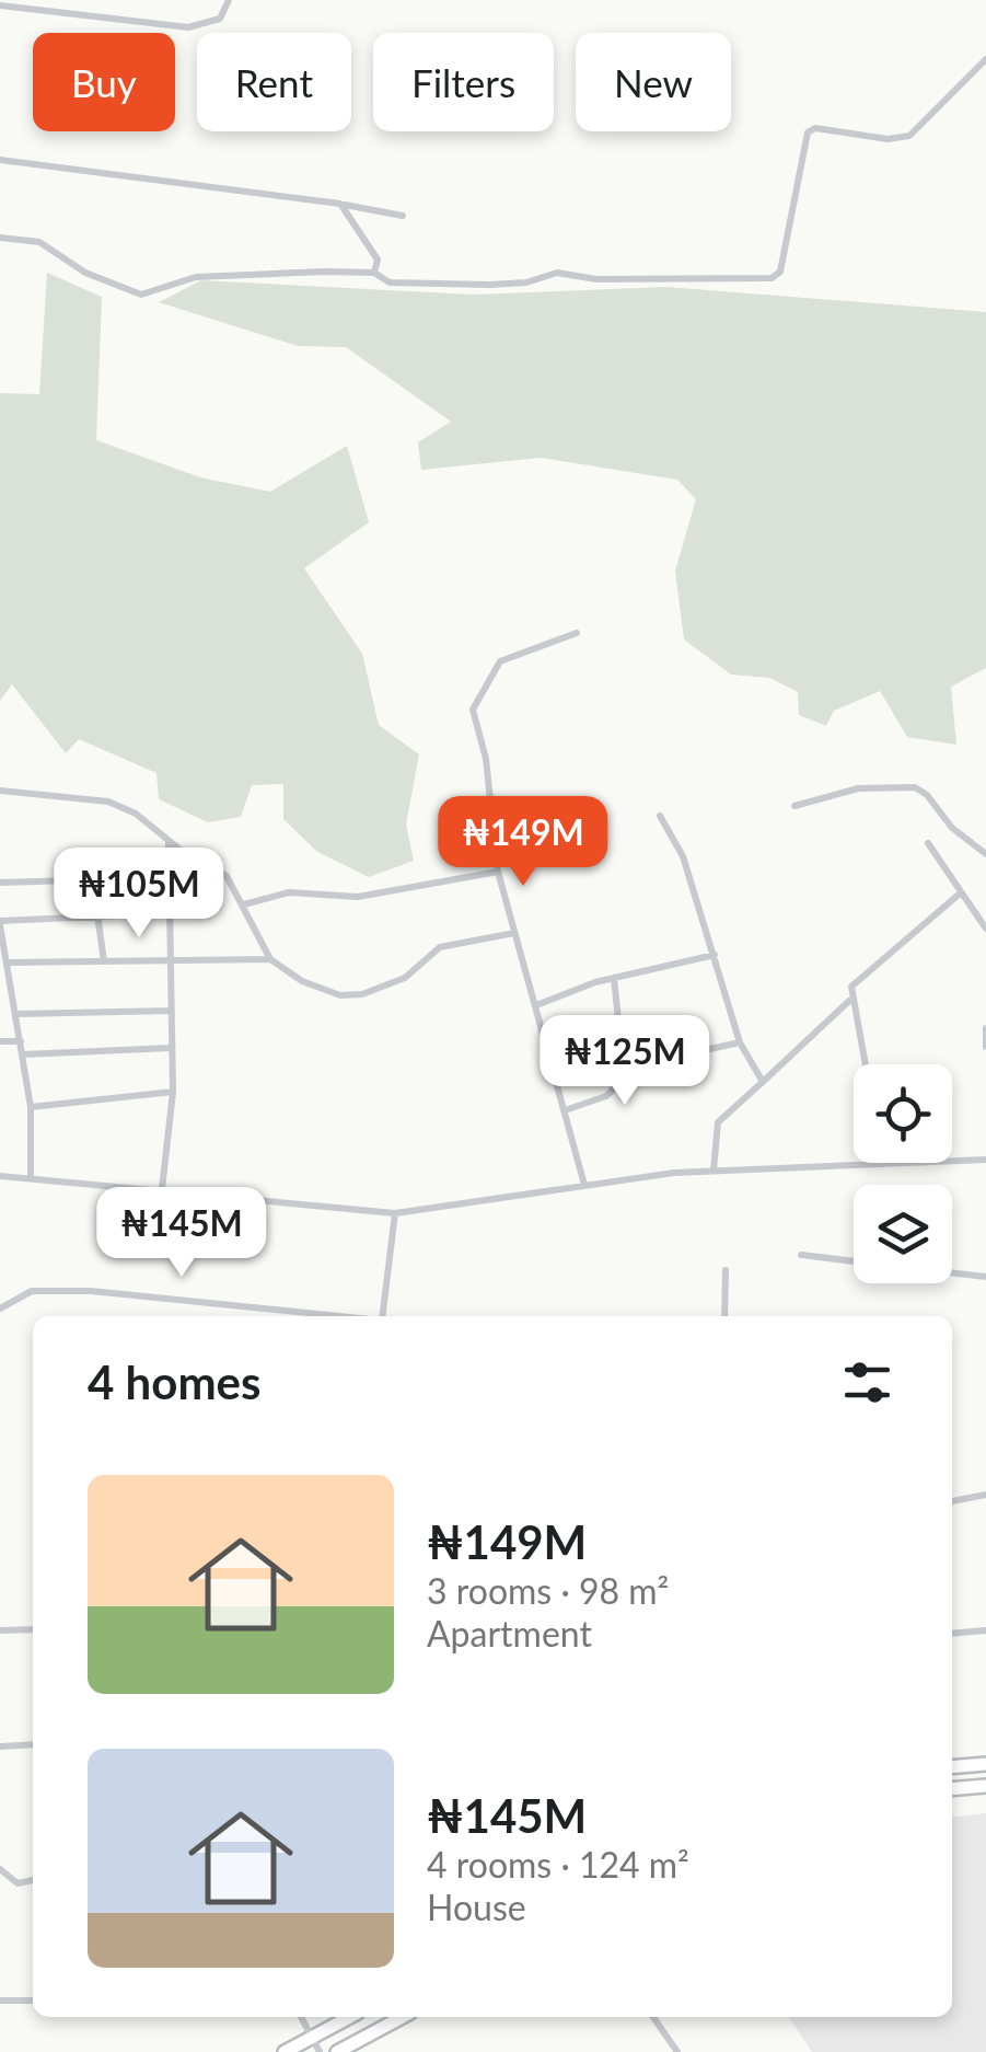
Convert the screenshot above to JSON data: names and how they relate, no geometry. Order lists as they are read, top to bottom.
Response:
{
  "page": {
    "chip": [
      "Buy",
      "Rent",
      "Filters",
      "New"
    ],
    "price": [
      "₦149M",
      "₦105M",
      "₦125M",
      "₦145M"
    ],
    "heading": "4 homes",
    "list": [
      {
        "name": "₦149M",
        "note": "3 rooms · 98 m² · Apartment"
      },
      {
        "name": "₦145M",
        "note": "4 rooms · 124 m² · House"
      }
    ]
  }
}
